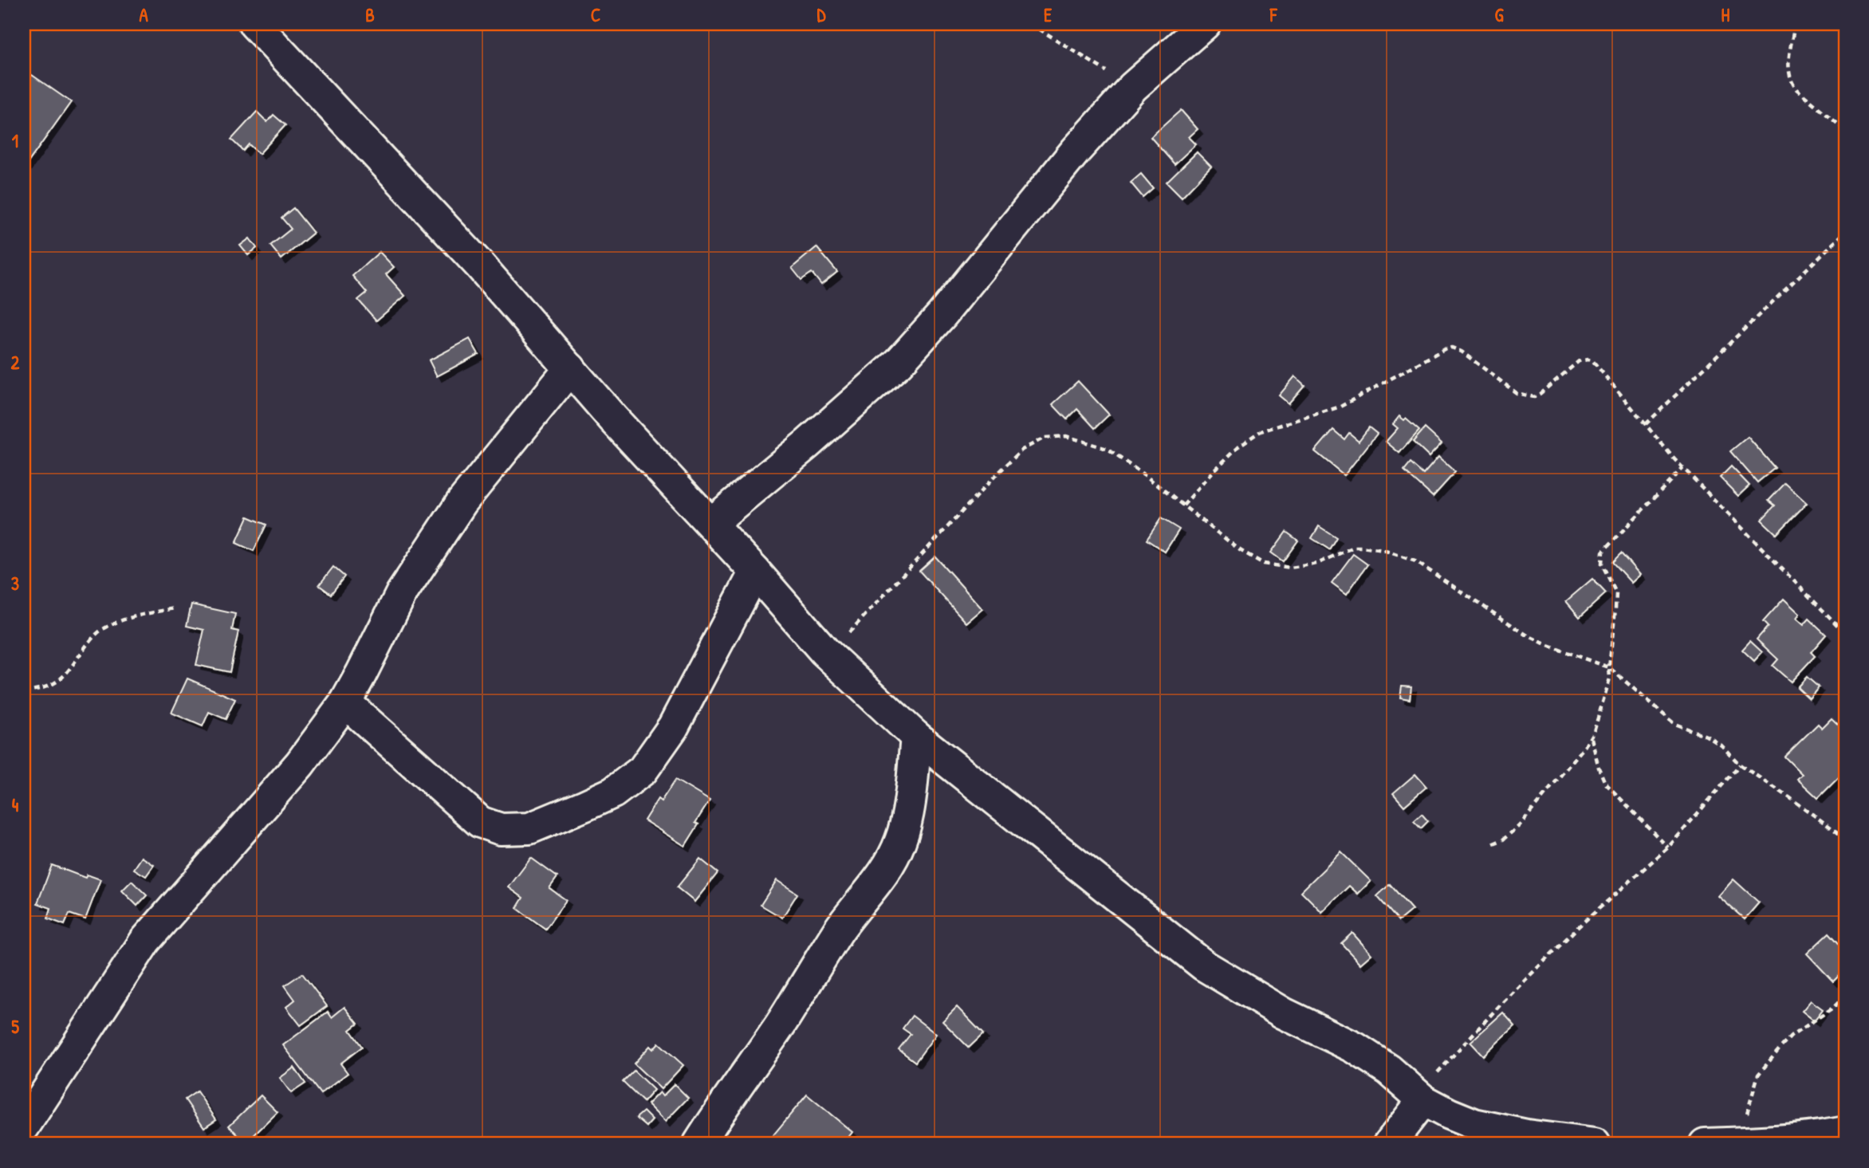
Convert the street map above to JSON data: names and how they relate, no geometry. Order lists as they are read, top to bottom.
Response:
{
  "grid": {
    "columns": [
      "A",
      "B",
      "C",
      "D",
      "E",
      "F",
      "G",
      "H"
    ],
    "rows": [
      "1",
      "2",
      "3",
      "4",
      "5"
    ]
  }
}
